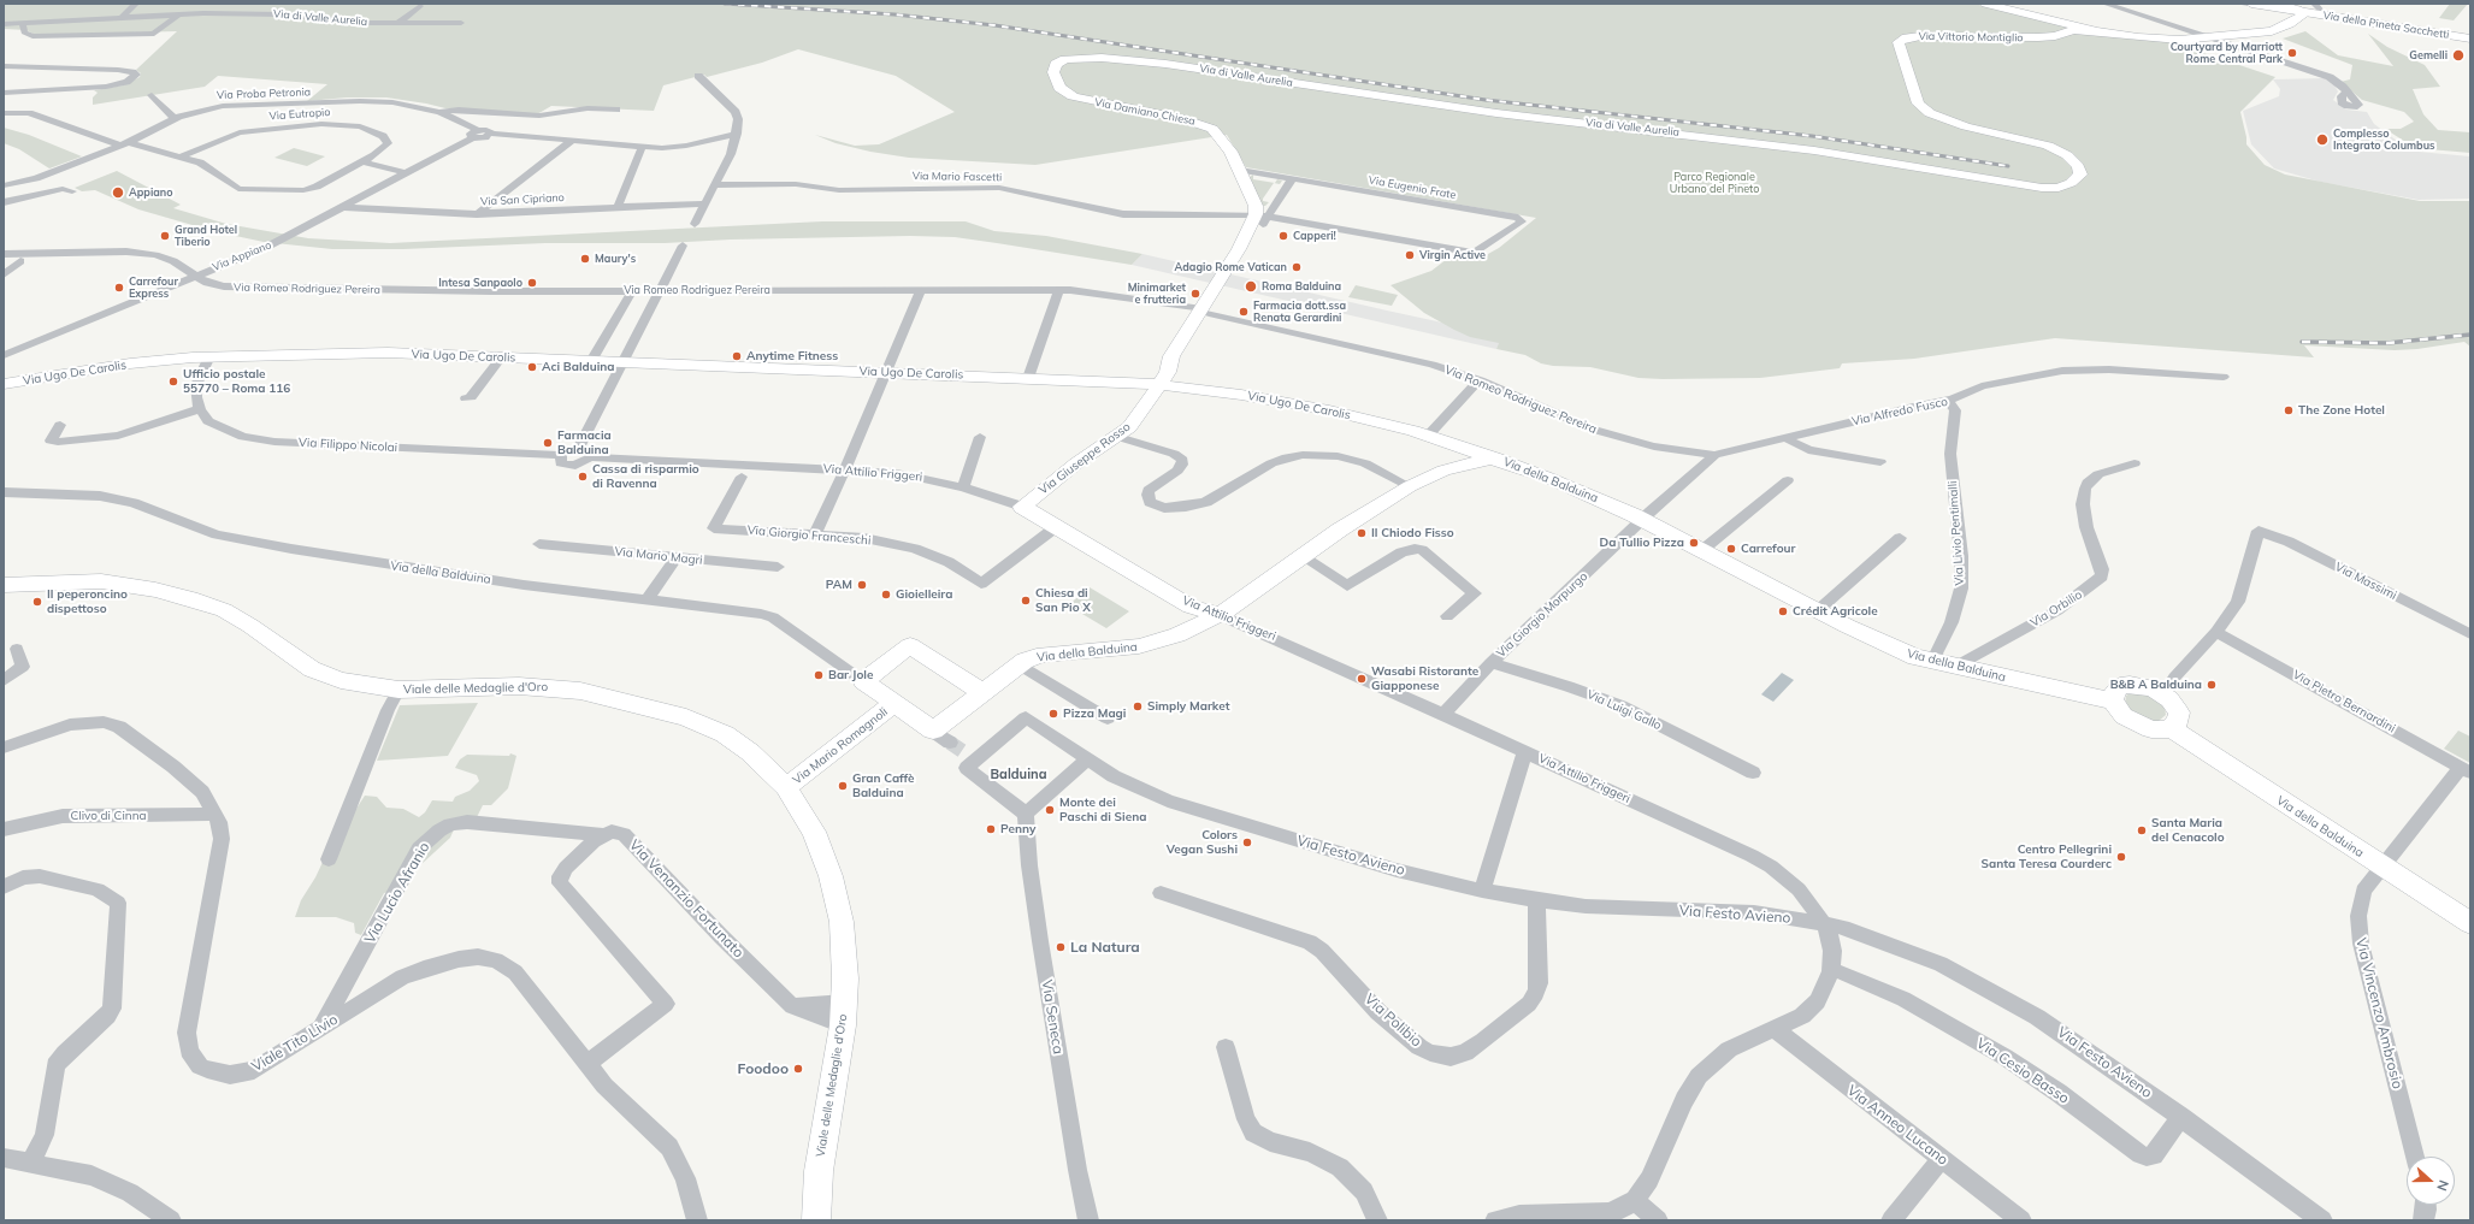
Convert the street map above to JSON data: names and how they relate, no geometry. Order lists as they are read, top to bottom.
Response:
{
  "streets": {
    "main road": ["Via della Pineta Sacchetti"],
    "street": [
      "Via di Valle Aurelia",
      "Via Vittorio Montiglio",
      "Via Proba Petronia",
      "Via Damiano Chiesa",
      "Via Eutropio",
      "Via Mario Fascetti",
      "Via Eugenio Frate",
      "Via San Cipriano",
      "Via Appiano",
      "Via Romeo Rodriguez Pereira",
      "Via Ugo De Carolis",
      "Via Alfredo Fusco",
      "Via Filippo Nicolai",
      "Via Giuseppe Rosso",
      "Via Attilio Friggeri",
      "Via della Balduina",
      "Via Livio Pentimalli",
      "Via Giorgio Franceschi",
      "Via Mario Magri",
      "Via Massimi",
      "Via Orbilio",
      "Via Giorgio Morpurgo",
      "Viale delle Medaglie d'Oro",
      "Via Pietro Bernardini",
      "Via Luigi Gallo",
      "Via Mario Romagnoli",
      "Clivo di Cinna",
      "Via Festo Avieno",
      "Via Lucio Afranio",
      "Via Venanzio Fortunato",
      "Via Vincenzo Ambrosio",
      "Via Seneca",
      "Via Polibio",
      "Viale Tito Livio",
      "Via Cesio Basso",
      "Via Anneo Lucano"
    ]
  },
  "crossings": [
    ["Via di Valle Aurelia", "Via Vittorio Montiglio"],
    ["Via di Valle Aurelia", "Via Damiano Chiesa"],
    ["Via Proba Petronia", "Via Appiano"],
    ["Via Damiano Chiesa", "Via Mario Fascetti"],
    ["Via Damiano Chiesa", "Via Eugenio Frate"],
    ["Via Damiano Chiesa", "Via Giuseppe Rosso"],
    ["Via Mario Fascetti", "Via Eugenio Frate"],
    ["Via Mario Fascetti", "Via Giuseppe Rosso"],
    ["Via San Cipriano", "Via Appiano"],
    ["Via Appiano", "Via Romeo Rodriguez Pereira"],
    ["Via Romeo Rodriguez Pereira", "Via Alfredo Fusco"],
    ["Via Romeo Rodriguez Pereira", "Via Giuseppe Rosso"],
    ["Via Ugo De Carolis", "Via Giuseppe Rosso"],
    ["Via Ugo De Carolis", "Via della Balduina"],
    ["Via Alfredo Fusco", "Via Livio Pentimalli"],
    ["Via Alfredo Fusco", "Via Giorgio Morpurgo"],
    ["Via Giuseppe Rosso", "Via Attilio Friggeri"],
    ["Via Attilio Friggeri", "Via della Balduina"],
    ["Via Attilio Friggeri", "Via Giorgio Franceschi"],
    ["Via Attilio Friggeri", "Via Giorgio Morpurgo"],
    ["Via Attilio Friggeri", "Via Festo Avieno"],
    ["Via Attilio Friggeri", "Via Anneo Lucano"],
    ["Via della Balduina", "Via Livio Pentimalli"],
    ["Via della Balduina", "Via Orbilio"],
    ["Via della Balduina", "Via Giorgio Morpurgo"],
    ["Via della Balduina", "Via Mario Romagnoli"],
    ["Via della Balduina", "Via Vincenzo Ambrosio"],
    ["Via Massimi", "Via Pietro Bernardini"],
    ["Via Giorgio Morpurgo", "Via Luigi Gallo"],
    ["Viale delle Medaglie d'Oro", "Via Mario Romagnoli"],
    ["Viale delle Medaglie d'Oro", "Via Venanzio Fortunato"],
    ["Via Pietro Bernardini", "Via Vincenzo Ambrosio"],
    ["Clivo di Cinna", "Viale Tito Livio"],
    ["Via Festo Avieno", "Via Seneca"],
    ["Via Festo Avieno", "Via Polibio"],
    ["Via Festo Avieno", "Via Cesio Basso"],
    ["Via Lucio Afranio", "Via Venanzio Fortunato"],
    ["Via Lucio Afranio", "Viale Tito Livio"]
  ],
  "districts": ["Balduina"],
  "parks": ["Parco Regionale Urbano del Pineto"],
  "places": [
    "Courtyard by Marriott Rome Central Park",
    "Gemelli",
    "Complesso Integrato Columbus",
    "Appiano",
    "Grand Hotel Tiberio",
    "Capperi!",
    "Virgin Active",
    "Maury's",
    "Adagio Rome Vatican",
    "Intesa Sanpaolo",
    "Roma Balduina",
    "Carrefour Express",
    "Minimarket e frutteria",
    "Farmacia dott.ssa Renata Gerardini",
    "Anytime Fitness",
    "Aci Balduina",
    "Ufficio postale 55770 – Roma 116",
    "The Zone Hotel",
    "Farmacia Balduina",
    "Cassa di risparmio di Ravenna",
    "Il Chiodo Fisso",
    "Da Tullio Pizza",
    "Carrefour",
    "PAM",
    "Gioielleira",
    "Chiesa di San Pio X",
    "Il peperoncino dispettoso",
    "Crédit Agricole",
    "Bar Jole",
    "Wasabi Ristorante Giapponese",
    "B&B A Balduina",
    "Simply Market",
    "Pizza Magi",
    "Gran Caffè Balduina",
    "Monte dei Paschi di Siena",
    "Penny",
    "Santa Maria del Cenacolo",
    "Colors Vegan Sushi",
    "Centro Pellegrini Santa Teresa Courderc",
    "La Natura",
    "Foodoo"
  ],
  "north": "right"
}
